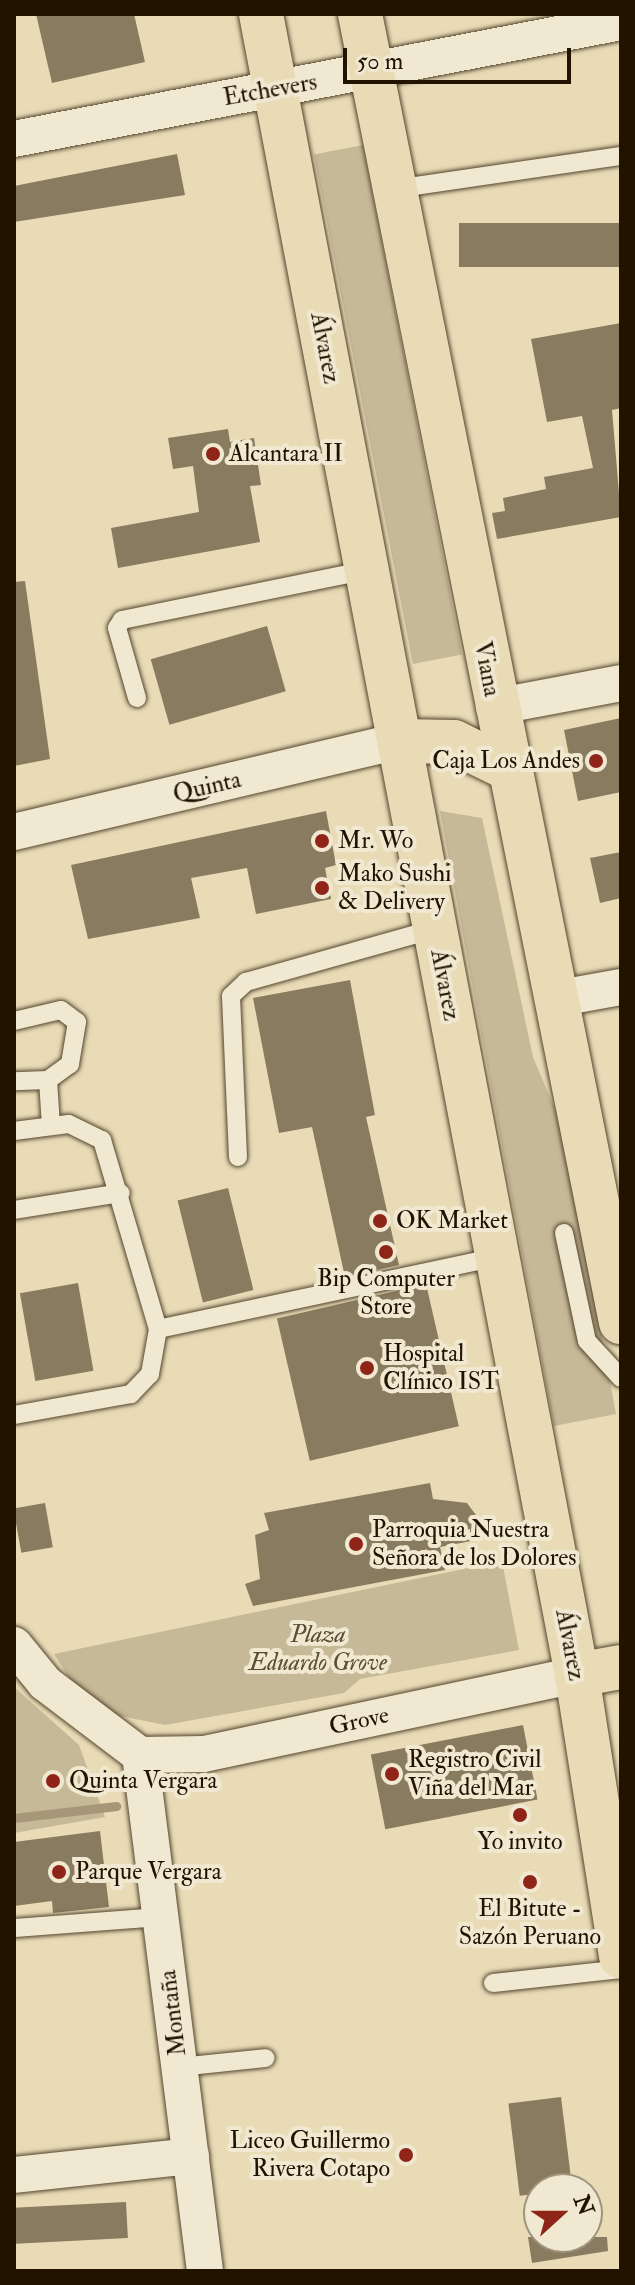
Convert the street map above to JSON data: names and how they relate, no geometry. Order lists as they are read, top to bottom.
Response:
{
  "streets": {
    "main road": ["Álvarez", "Viana"],
    "street": [
      "Etchevers",
      "Quinta",
      "Grove",
      "Montaña"
    ]
  },
  "crossings": [
    ["Etchevers", "Álvarez"],
    ["Etchevers", "Viana"],
    ["Álvarez", "Quinta"],
    ["Álvarez", "Grove"],
    ["Grove", "Montaña"]
  ],
  "parks": ["Plaza Eduardo Grove"],
  "places": [
    "Alcantara II",
    "Caja Los Andes",
    "Mr. Wo",
    "Mako Sushi & Delivery",
    "OK Market",
    "Bip Computer Store",
    "Hospital Clínico IST",
    "Parroquia Nuestra Señora de los Dolores",
    "Registro Civil Viña del Mar",
    "Quinta Vergara",
    "Yo invito",
    "Parque Vergara",
    "El Bitute - Sazón Peruano",
    "Liceo Guillermo Rivera Cotapo"
  ],
  "scale_bar": "50 m",
  "north": "right"
}
